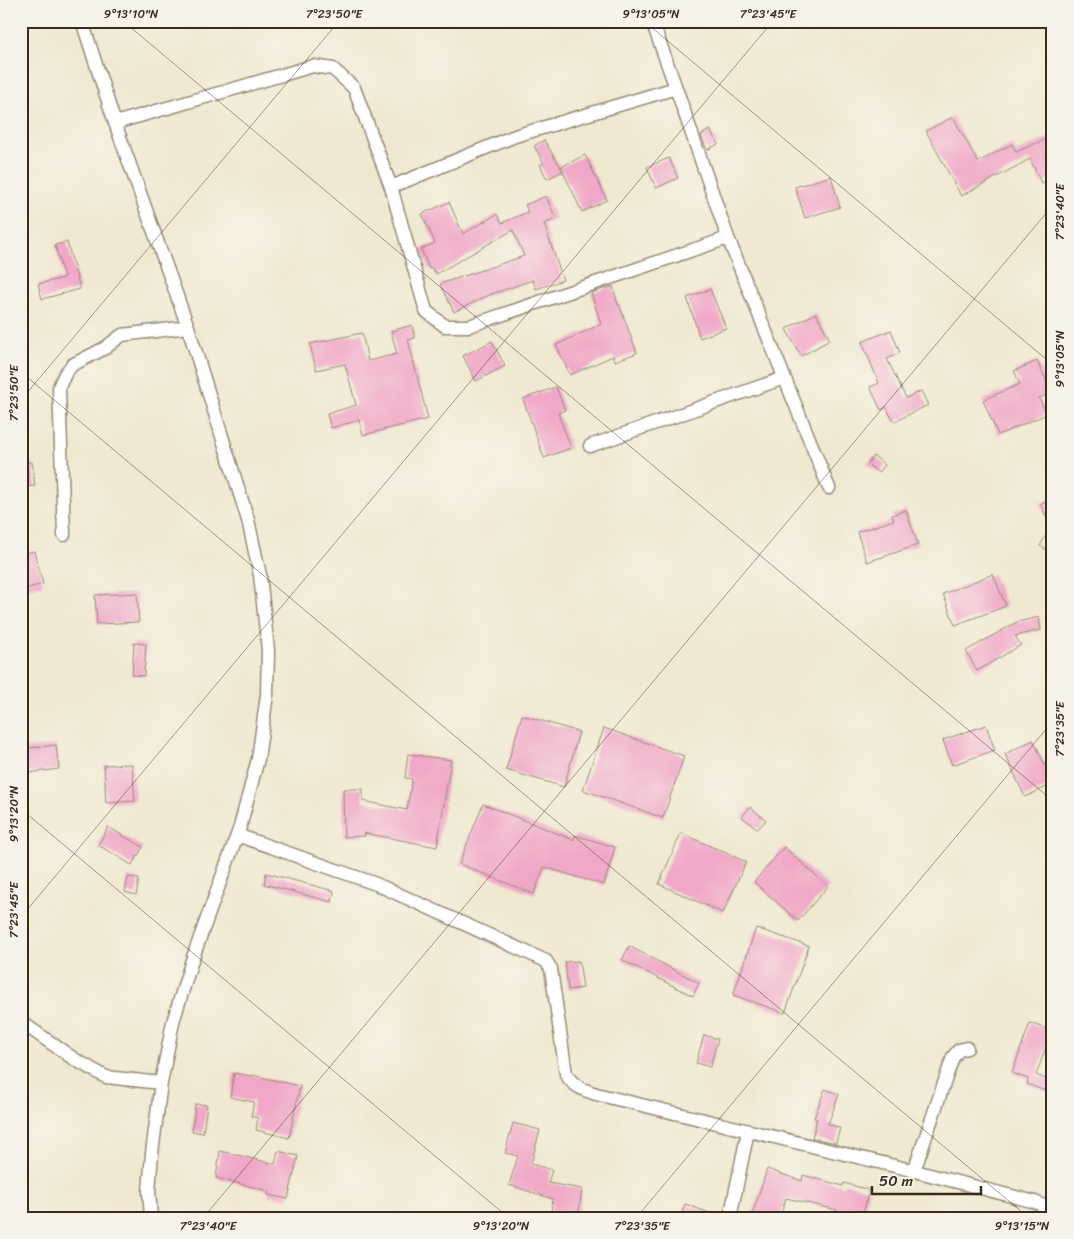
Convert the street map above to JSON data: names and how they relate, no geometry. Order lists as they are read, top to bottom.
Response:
{
  "scale_bar": "50 m",
  "coordinates": [
    "9°13'10\"N",
    "7°23'50\"E",
    "9°13'05\"N",
    "7°23'45\"E",
    "7°23'40\"E",
    "7°23'35\"E",
    "9°13'20\"N",
    "9°13'15\"N"
  ]
}
